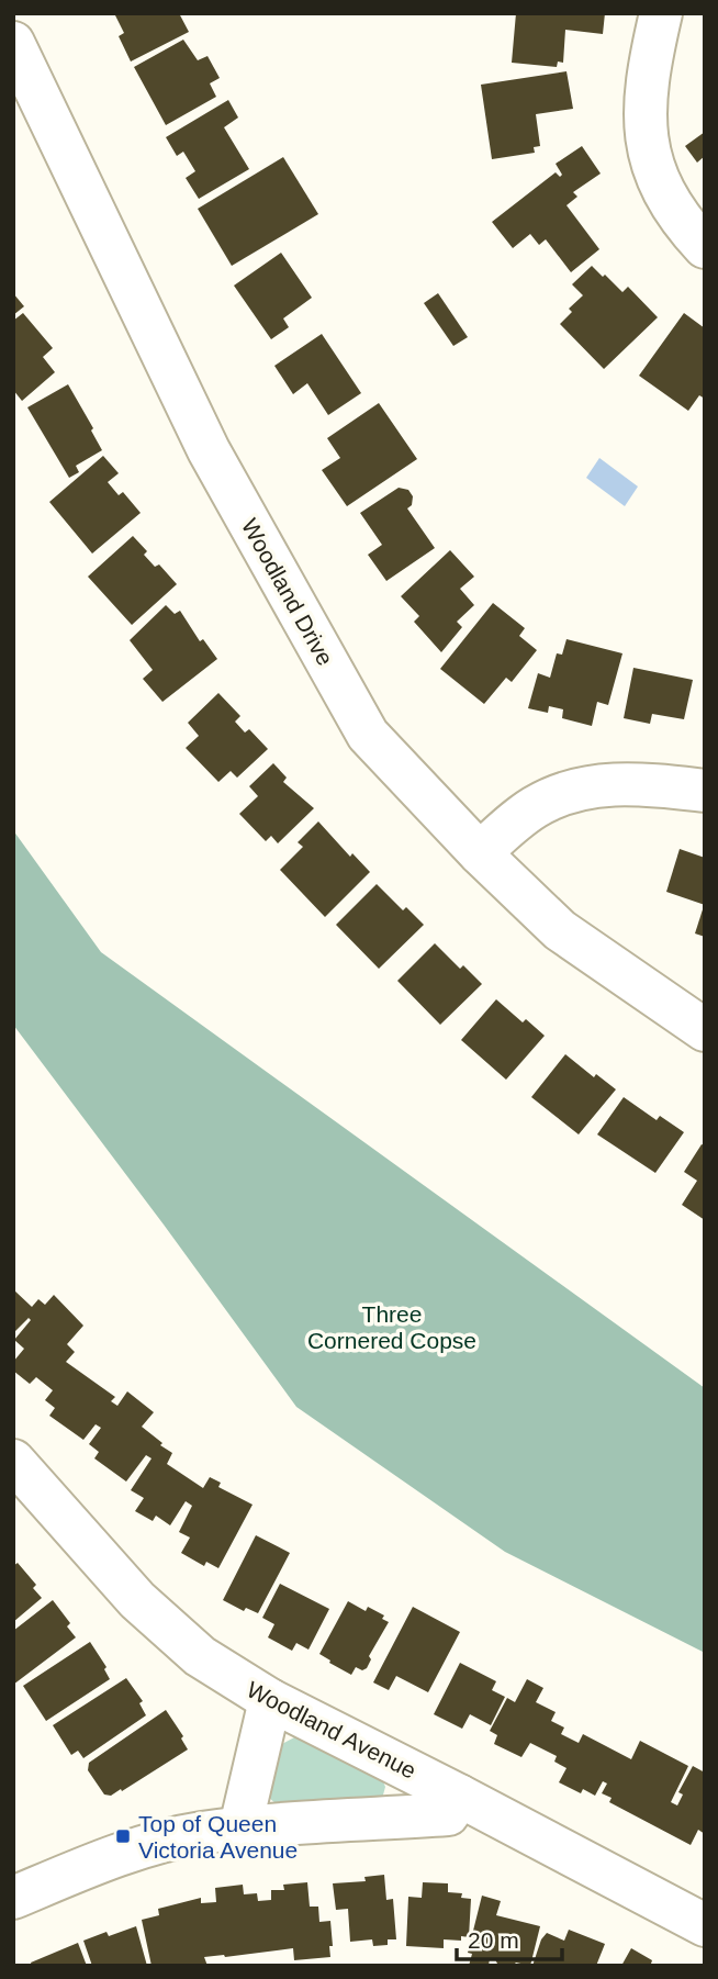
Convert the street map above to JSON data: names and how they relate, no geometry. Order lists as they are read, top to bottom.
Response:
{
  "streets": {
    "street": ["Woodland Drive", "Woodland Avenue"]
  },
  "parks": ["Three Cornered Copse"],
  "places": {
    "transit": ["Top of Queen Victoria Avenue"]
  },
  "scale_bar": "20 m"
}
